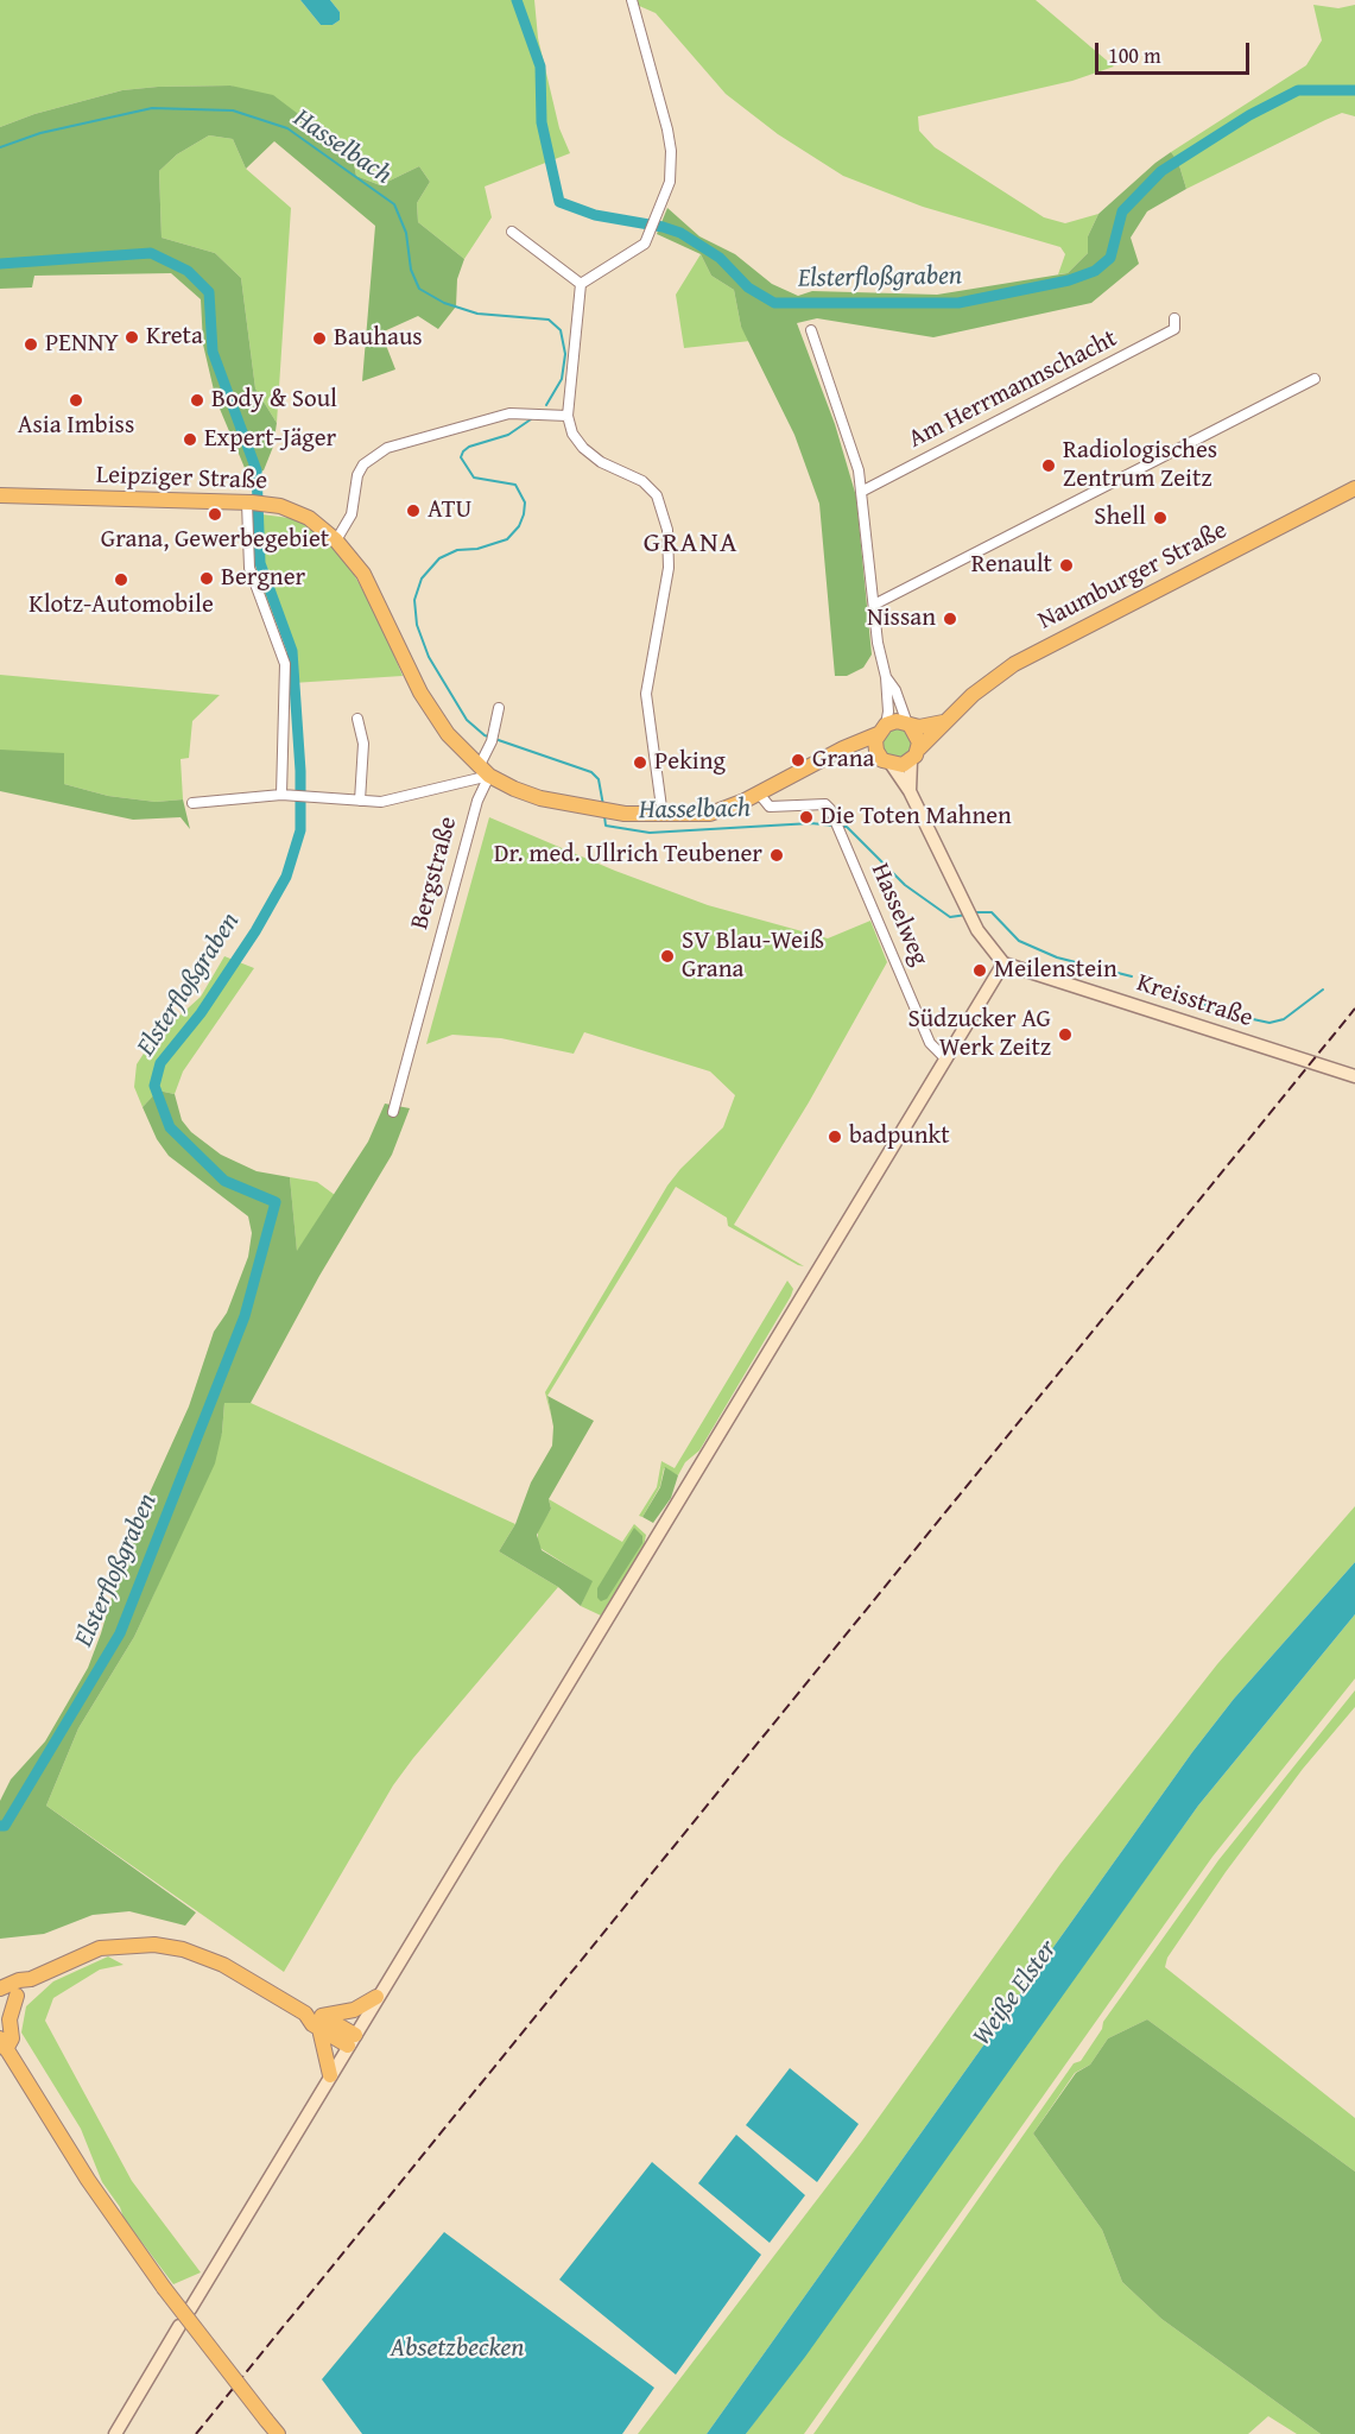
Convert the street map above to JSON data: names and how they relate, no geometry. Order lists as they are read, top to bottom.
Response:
{
  "streets": {
    "main road": ["Leipziger Straße", "Naumburger Straße", "Kreisstraße"],
    "street": ["Am Herrmannschacht", "Bergstraße", "Hasselweg"]
  },
  "crossings": [
    ["Leipziger Straße", "Naumburger Straße"],
    ["Leipziger Straße", "Bergstraße"],
    ["Leipziger Straße", "Hasselweg"]
  ],
  "districts": ["GRANA"],
  "water": [
    "Hasselbach",
    "Elsterfloßgraben",
    "Weiße Elster",
    "Absetzbecken"
  ],
  "places": [
    "Kreta",
    "Bauhaus",
    "PENNY",
    "Asia Imbiss",
    "Body & Soul",
    "Expert-Jäger",
    "Radiologisches Zentrum Zeitz",
    "ATU",
    "Grana, Gewerbegebiet",
    "Shell",
    "Renault",
    "Bergner",
    "Klotz-Automobile",
    "Nissan",
    "Grana",
    "Peking",
    "Die Toten Mahnen",
    "Dr. med. Ullrich Teubener",
    "SV Blau-Weiß Grana",
    "Meilenstein",
    "Südzucker AG Werk Zeitz",
    "badpunkt"
  ],
  "scale_bar": "100 m"
}
